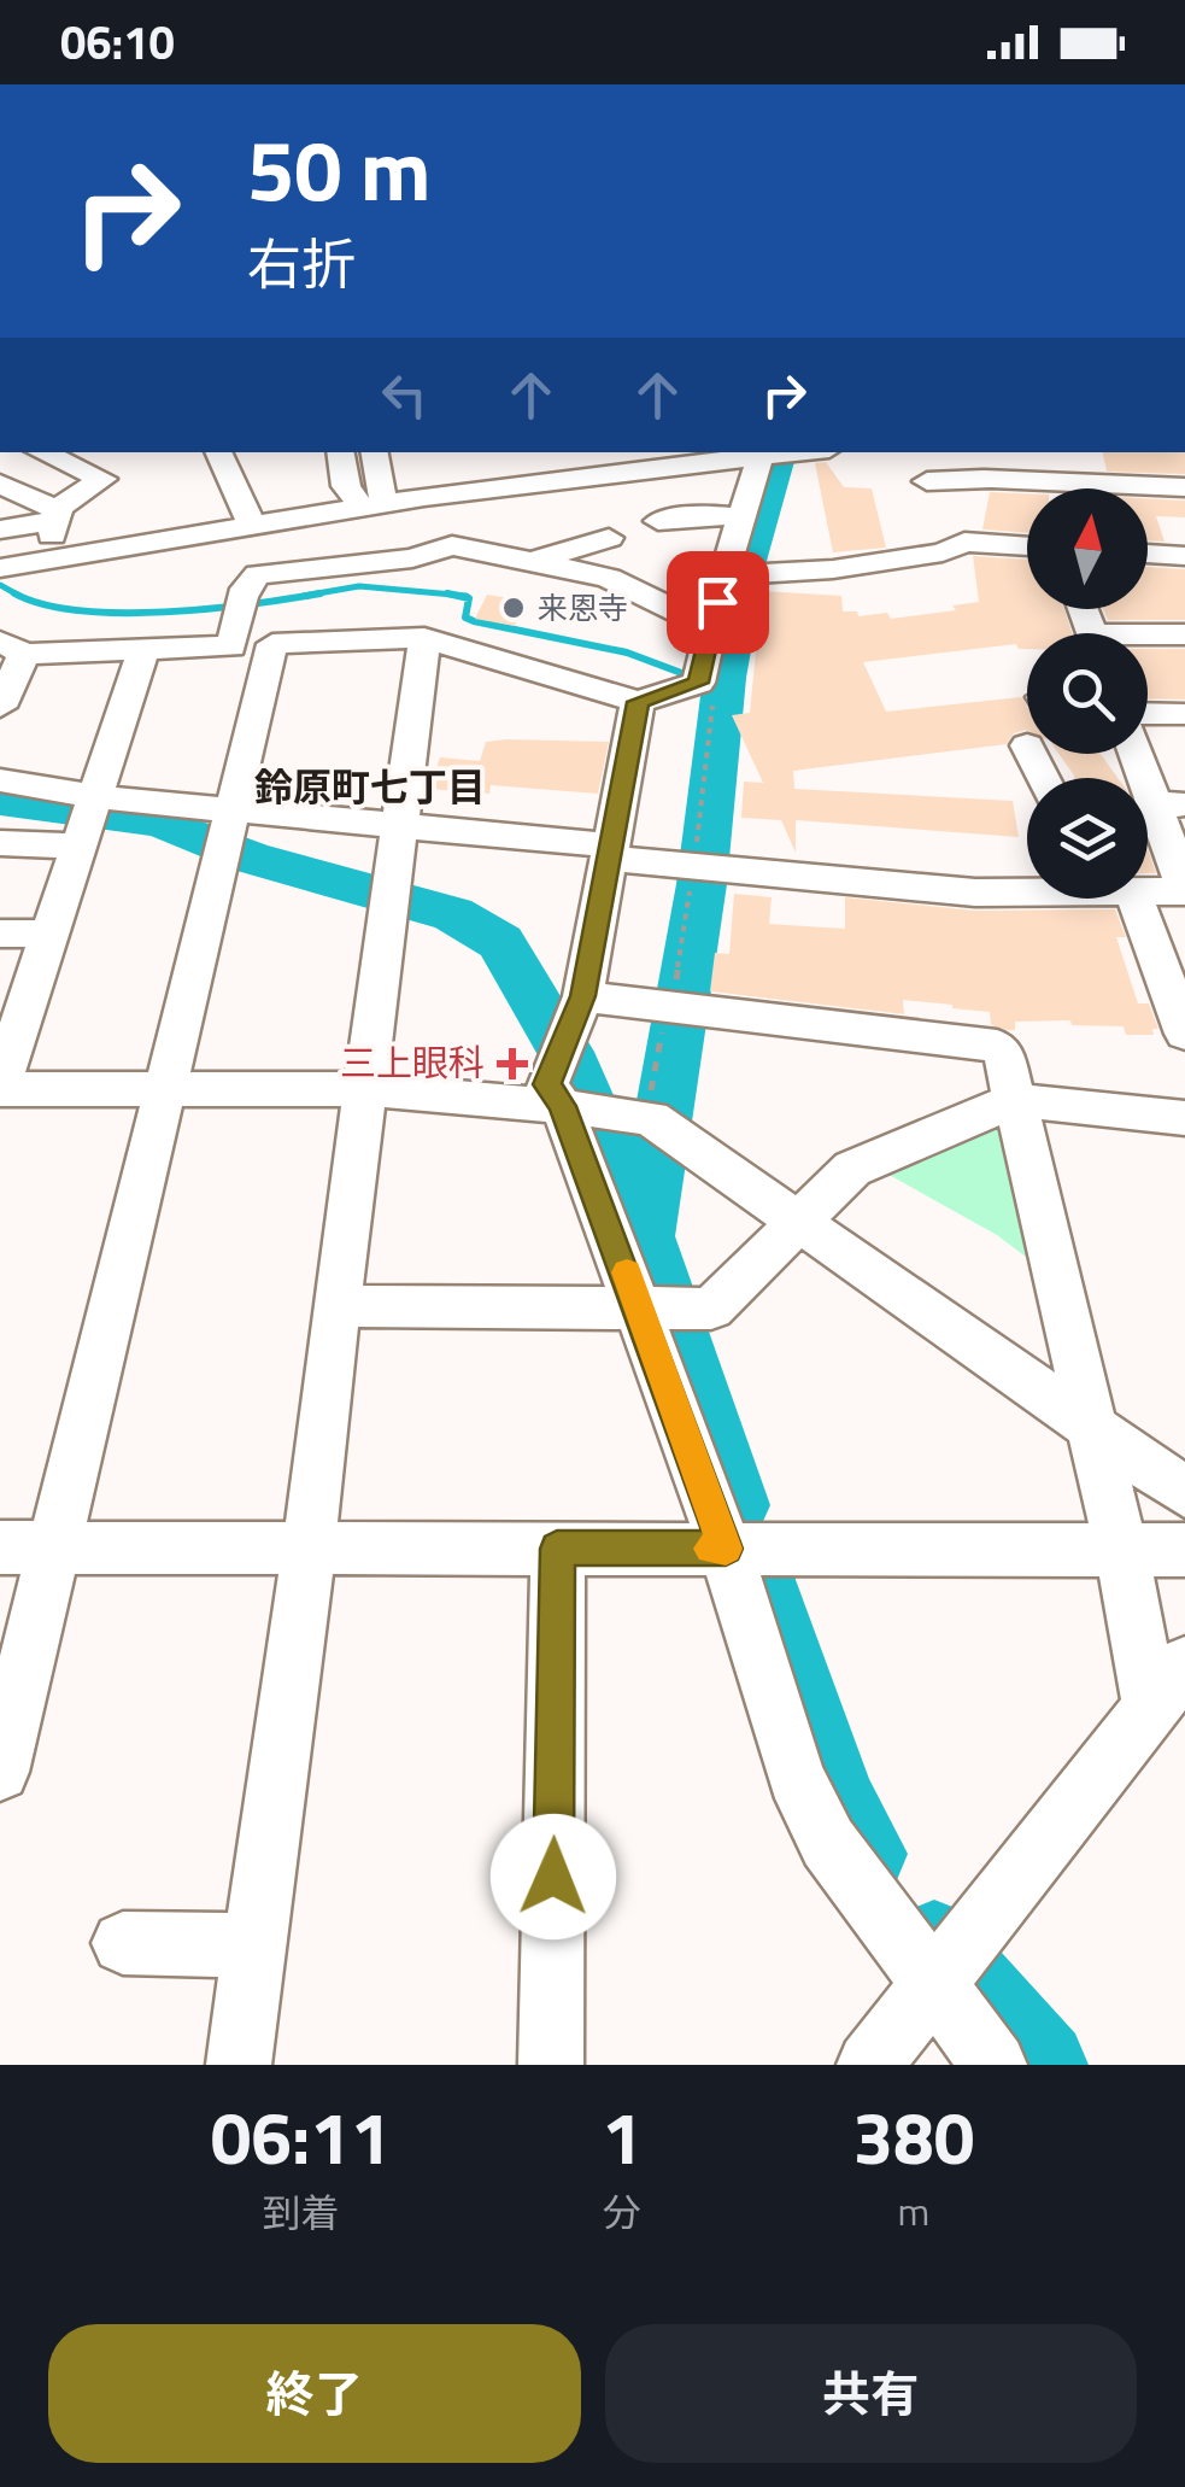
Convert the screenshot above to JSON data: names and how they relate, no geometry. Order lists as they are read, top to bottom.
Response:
{
  "districts": ["鈴原町七丁目"],
  "places": {
    "other": ["来恩寺"],
    "health": ["三上眼科"]
  },
  "north": "top",
  "page": {
    "status": "06:10",
    "turn": ["50 m", "右折"],
    "eta": [
      "06:11",
      "到着",
      "1",
      "分",
      "380",
      "m"
    ],
    "buttons": ["終了", "共有"]
  }
}
